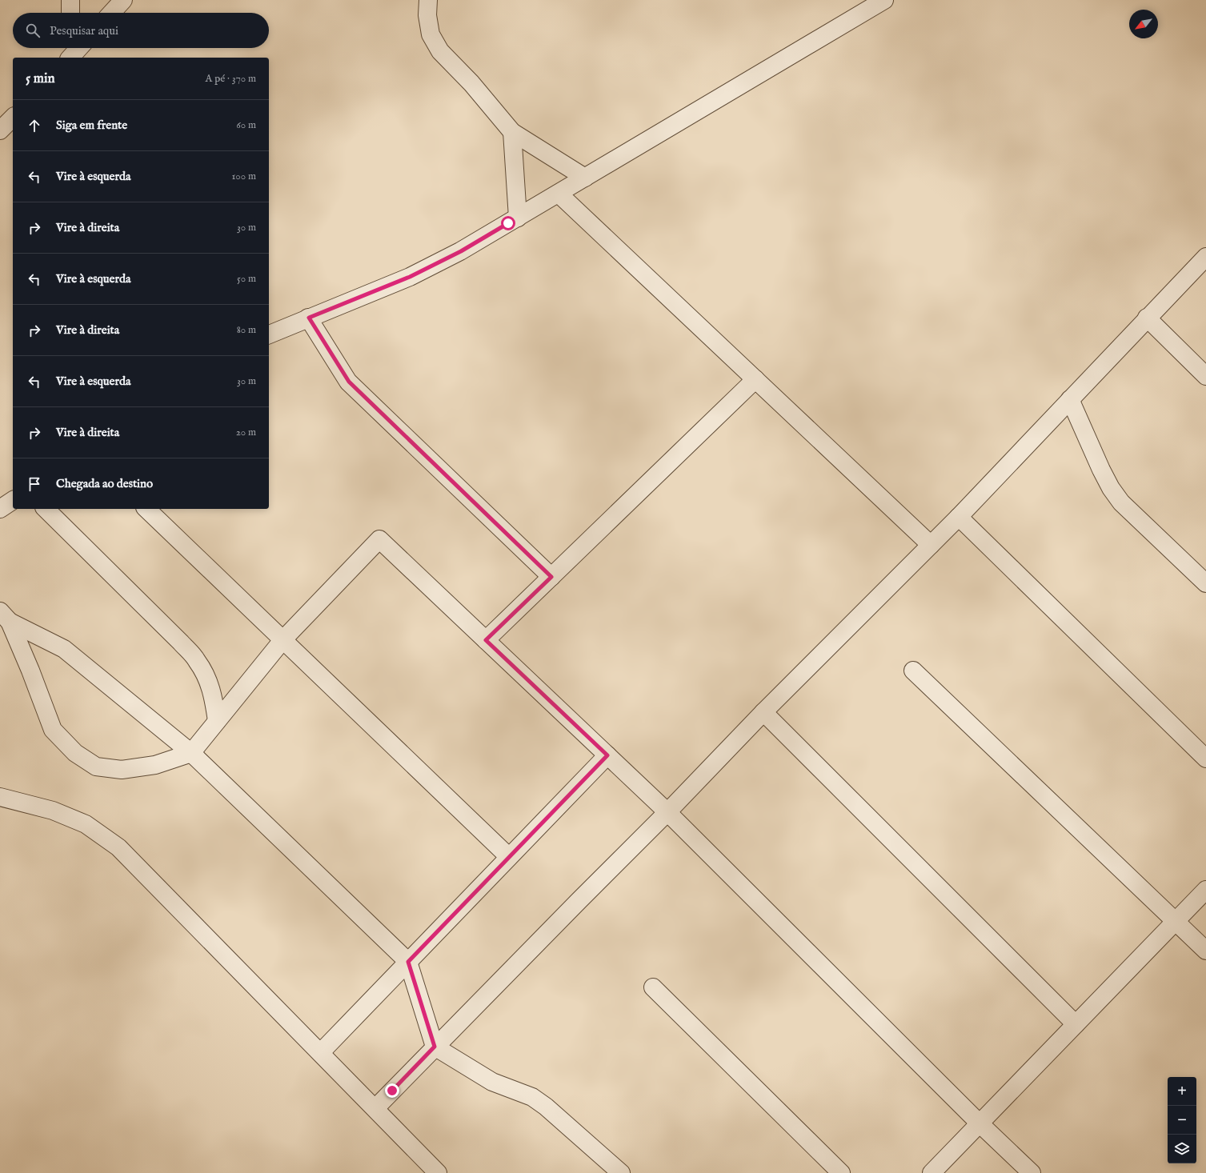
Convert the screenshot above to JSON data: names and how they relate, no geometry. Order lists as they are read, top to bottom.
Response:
{
  "north": "bottom left",
  "page": {
    "search": "Pesquisar aqui",
    "heading": ["5 min", "A pé · 370 m"],
    "list": [
      ["Siga em frente", "60 m"],
      ["Vire à esquerda", "100 m"],
      ["Vire à direita", "30 m"],
      ["Vire à esquerda", "50 m"],
      ["Vire à direita", "80 m"],
      ["Vire à esquerda", "30 m"],
      ["Vire à direita", "20 m"],
      "Chegada ao destino"
    ],
    "map_buttons": ["+", "−"]
  }
}
